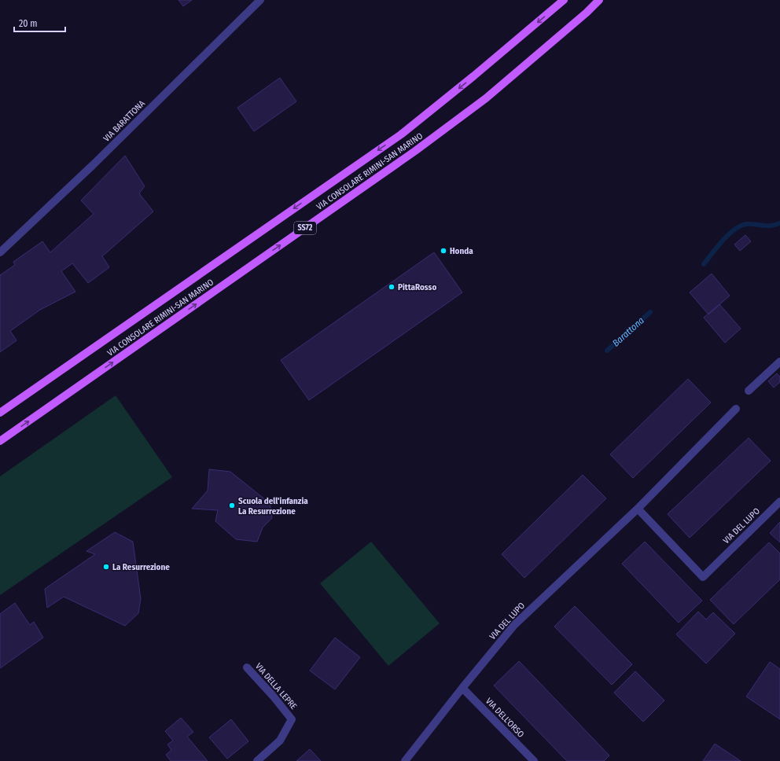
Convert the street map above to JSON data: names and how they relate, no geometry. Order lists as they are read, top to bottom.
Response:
{
  "streets": {
    "main road": ["VIA CONSOLARE RIMINI-SAN MARINO", "SS72"],
    "street": [
      "VIA BARATTONA",
      "VIA DEL LUPO",
      "VIA DELLA LEPRE",
      "VIA DELL'ORSO"
    ]
  },
  "crossings": [
    ["VIA DEL LUPO", "VIA DELL'ORSO"]
  ],
  "water": ["Barattona"],
  "places": [
    "Honda",
    "PittaRosso",
    "Scuola dell'infanzia La Resurrezione",
    "La Resurrezione"
  ],
  "scale_bar": "20 m"
}
